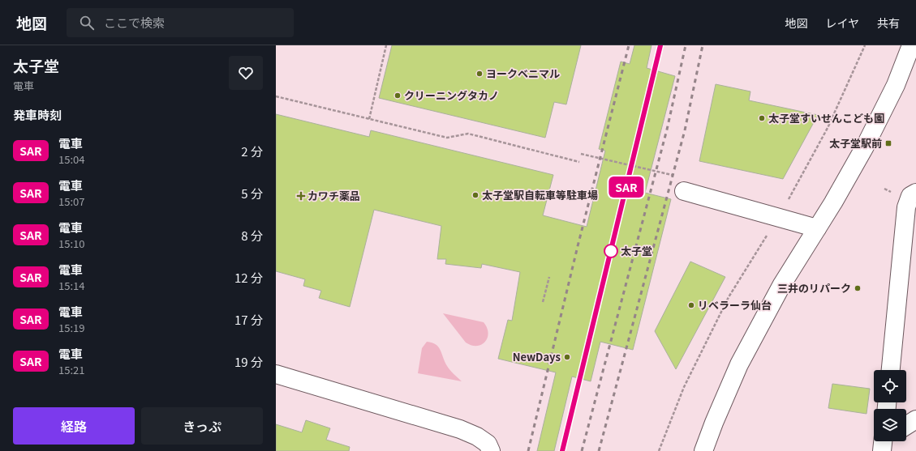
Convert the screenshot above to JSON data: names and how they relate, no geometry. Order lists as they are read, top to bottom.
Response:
{
  "places": {
    "other": [
      "ヨークベニマル",
      "クリーニングタカノ",
      "太子堂すいせんこども園",
      "太子堂駅自転車等駐車場",
      "太子堂",
      "三井のリパーク",
      "リベラーラ仙台",
      "NewDays"
    ],
    "transit": ["太子堂駅前"],
    "health": ["カワチ薬品"]
  },
  "page": {
    "header": "地図",
    "search": "ここで検索",
    "nav": ["地図", "レイヤ", "共有"],
    "heading": [
      ["太子堂", "電車"],
      "発車時刻"
    ],
    "on_map": "SAR",
    "list": [
      {
        "mark": "SAR",
        "name": "電車",
        "note": "15:04",
        "value": "2 分"
      },
      {
        "mark": "SAR",
        "name": "電車",
        "note": "15:07",
        "value": "5 分"
      },
      {
        "mark": "SAR",
        "name": "電車",
        "note": "15:10",
        "value": "8 分"
      },
      {
        "mark": "SAR",
        "name": "電車",
        "note": "15:14",
        "value": "12 分"
      },
      {
        "mark": "SAR",
        "name": "電車",
        "note": "15:19",
        "value": "17 分"
      },
      {
        "mark": "SAR",
        "name": "電車",
        "note": "15:21",
        "value": "19 分"
      }
    ],
    "buttons": ["経路", "きっぷ"]
  }
}
